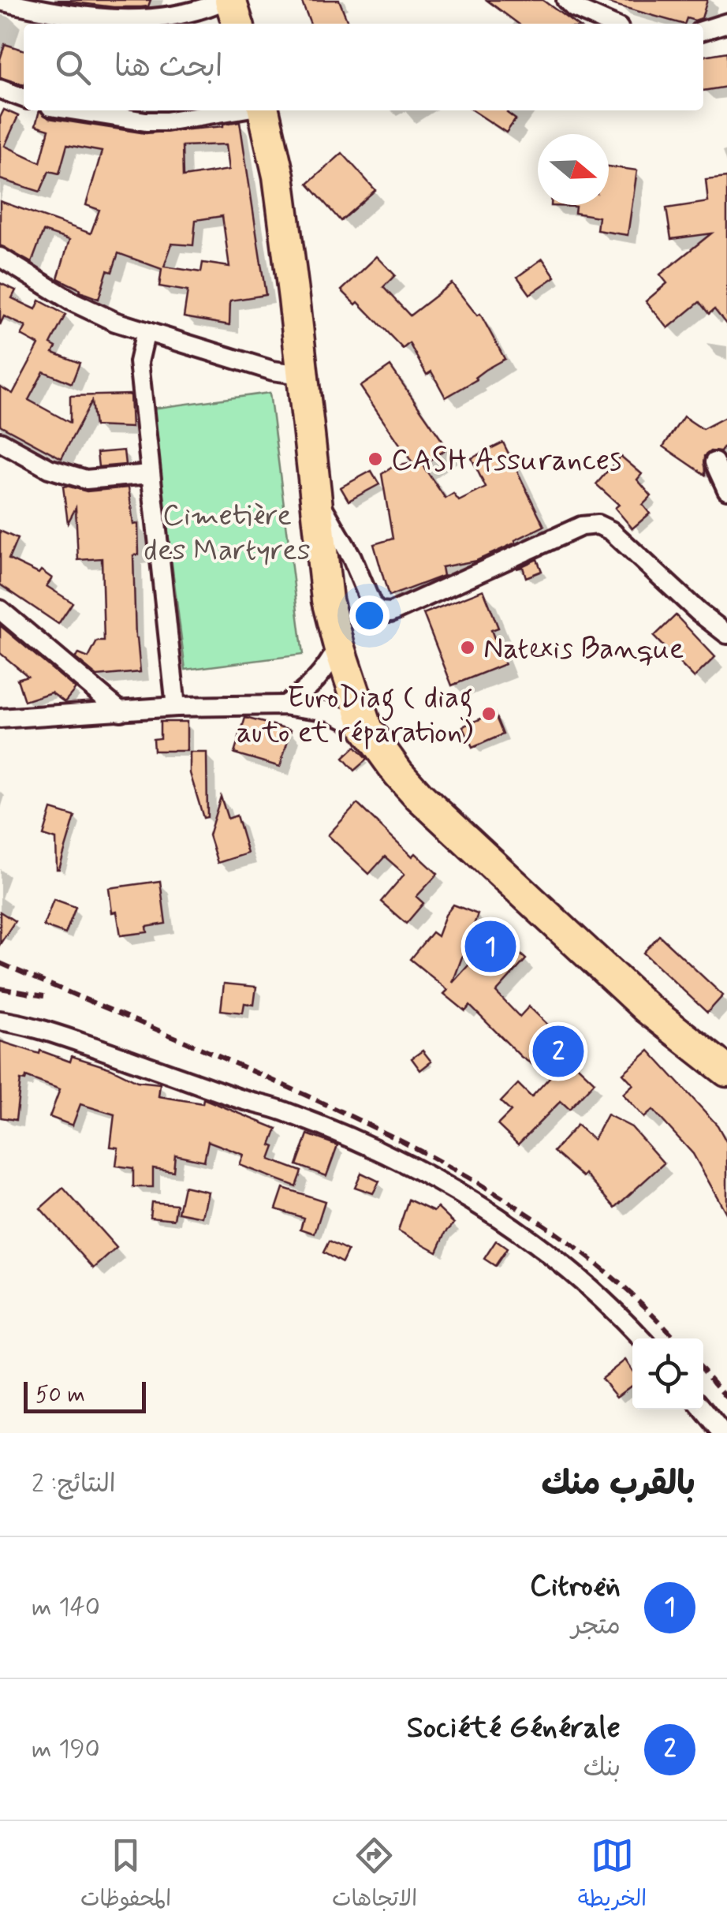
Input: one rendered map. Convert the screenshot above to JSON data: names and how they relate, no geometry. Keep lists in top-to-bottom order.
{
  "parks": ["Cimetière des Martyres"],
  "places": ["CASH Assurances", "Natexis Banque", "EuroDiag ( diag auto et réparation)"],
  "scale_bar": "50 m",
  "north": "right",
  "page": {
    "search": "ابحث هنا",
    "pins": ["1", "2"],
    "scale": "50 m",
    "heading": ["بالقرب منك", "النتائج: 2"],
    "list": [
      {
        "mark": "1",
        "name": "Citroën",
        "note": "متجر",
        "value": "140 m"
      },
      {
        "mark": "2",
        "name": "Société Générale",
        "note": "بنك",
        "value": "190 m"
      }
    ],
    "nav": ["الخريطة", "الاتجاهات", "المحفوظات"]
  }
}
